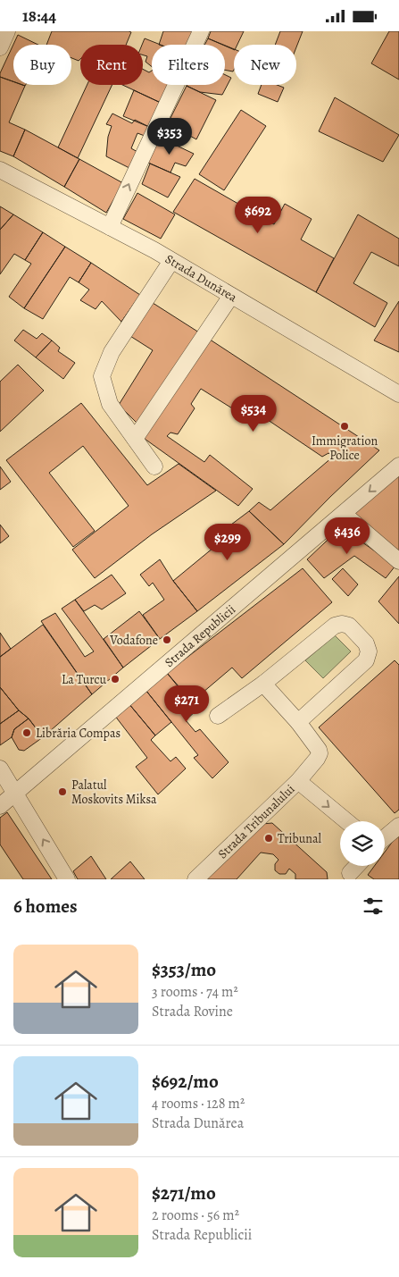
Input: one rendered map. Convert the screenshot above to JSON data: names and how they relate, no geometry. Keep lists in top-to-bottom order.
{
  "streets": {
    "street": ["Strada Dunărea", "Strada Republicii", "Strada Tribunalului"]
  },
  "places": [
    "Immigration Police",
    "Vodafone",
    "La Turcu",
    "Librăria Compas",
    "Palatul Moskovits Miksa",
    "Tribunal"
  ],
  "page": {
    "status": "18:44",
    "chip": [
      "Buy",
      "Rent",
      "Filters",
      "New"
    ],
    "price": [
      "$353",
      "$692",
      "$534",
      "$436",
      "$299",
      "$271"
    ],
    "heading": "6 homes",
    "list": [
      {
        "name": "$353/mo",
        "note": "3 rooms · 74 m² · Strada Rovine"
      },
      {
        "name": "$692/mo",
        "note": "4 rooms · 128 m² · Strada Dunărea"
      },
      {
        "name": "$271/mo",
        "note": "2 rooms · 56 m² · Strada Republicii"
      }
    ]
  }
}
